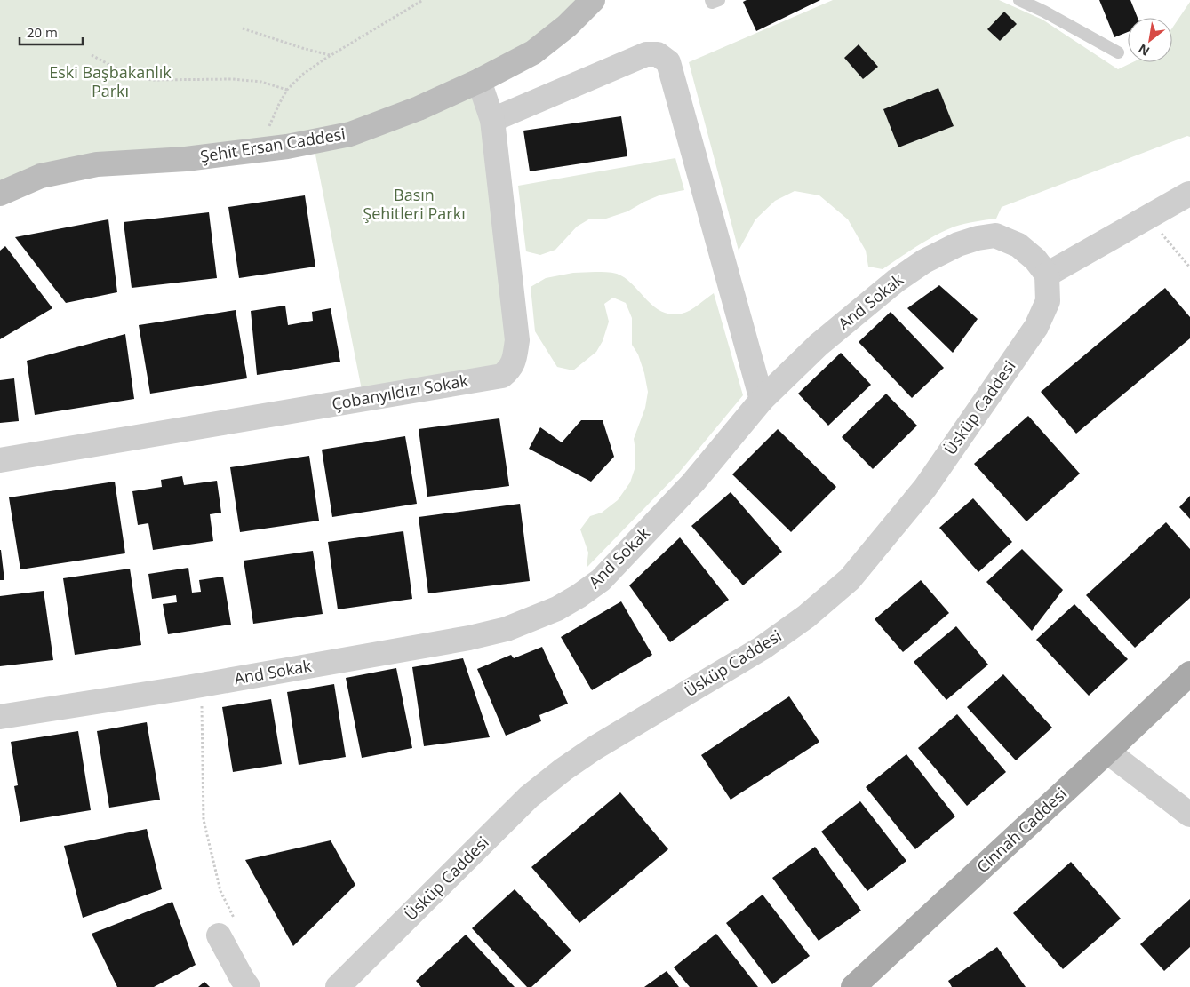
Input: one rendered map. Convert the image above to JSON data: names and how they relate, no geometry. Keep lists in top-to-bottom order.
{
  "streets": {
    "main road": ["Şehit Ersan Caddesi", "Cinnah Caddesi"],
    "street": ["And Sokak", "Çobanyıldızı Sokak", "Üsküp Caddesi"]
  },
  "crossings": [
    ["Şehit Ersan Caddesi", "Çobanyıldızı Sokak"],
    ["And Sokak", "Üsküp Caddesi"]
  ],
  "parks": ["Eski Başbakanlık Parkı", "Basın Şehitleri Parkı"],
  "scale_bar": "20 m",
  "north": "bottom left"
}
